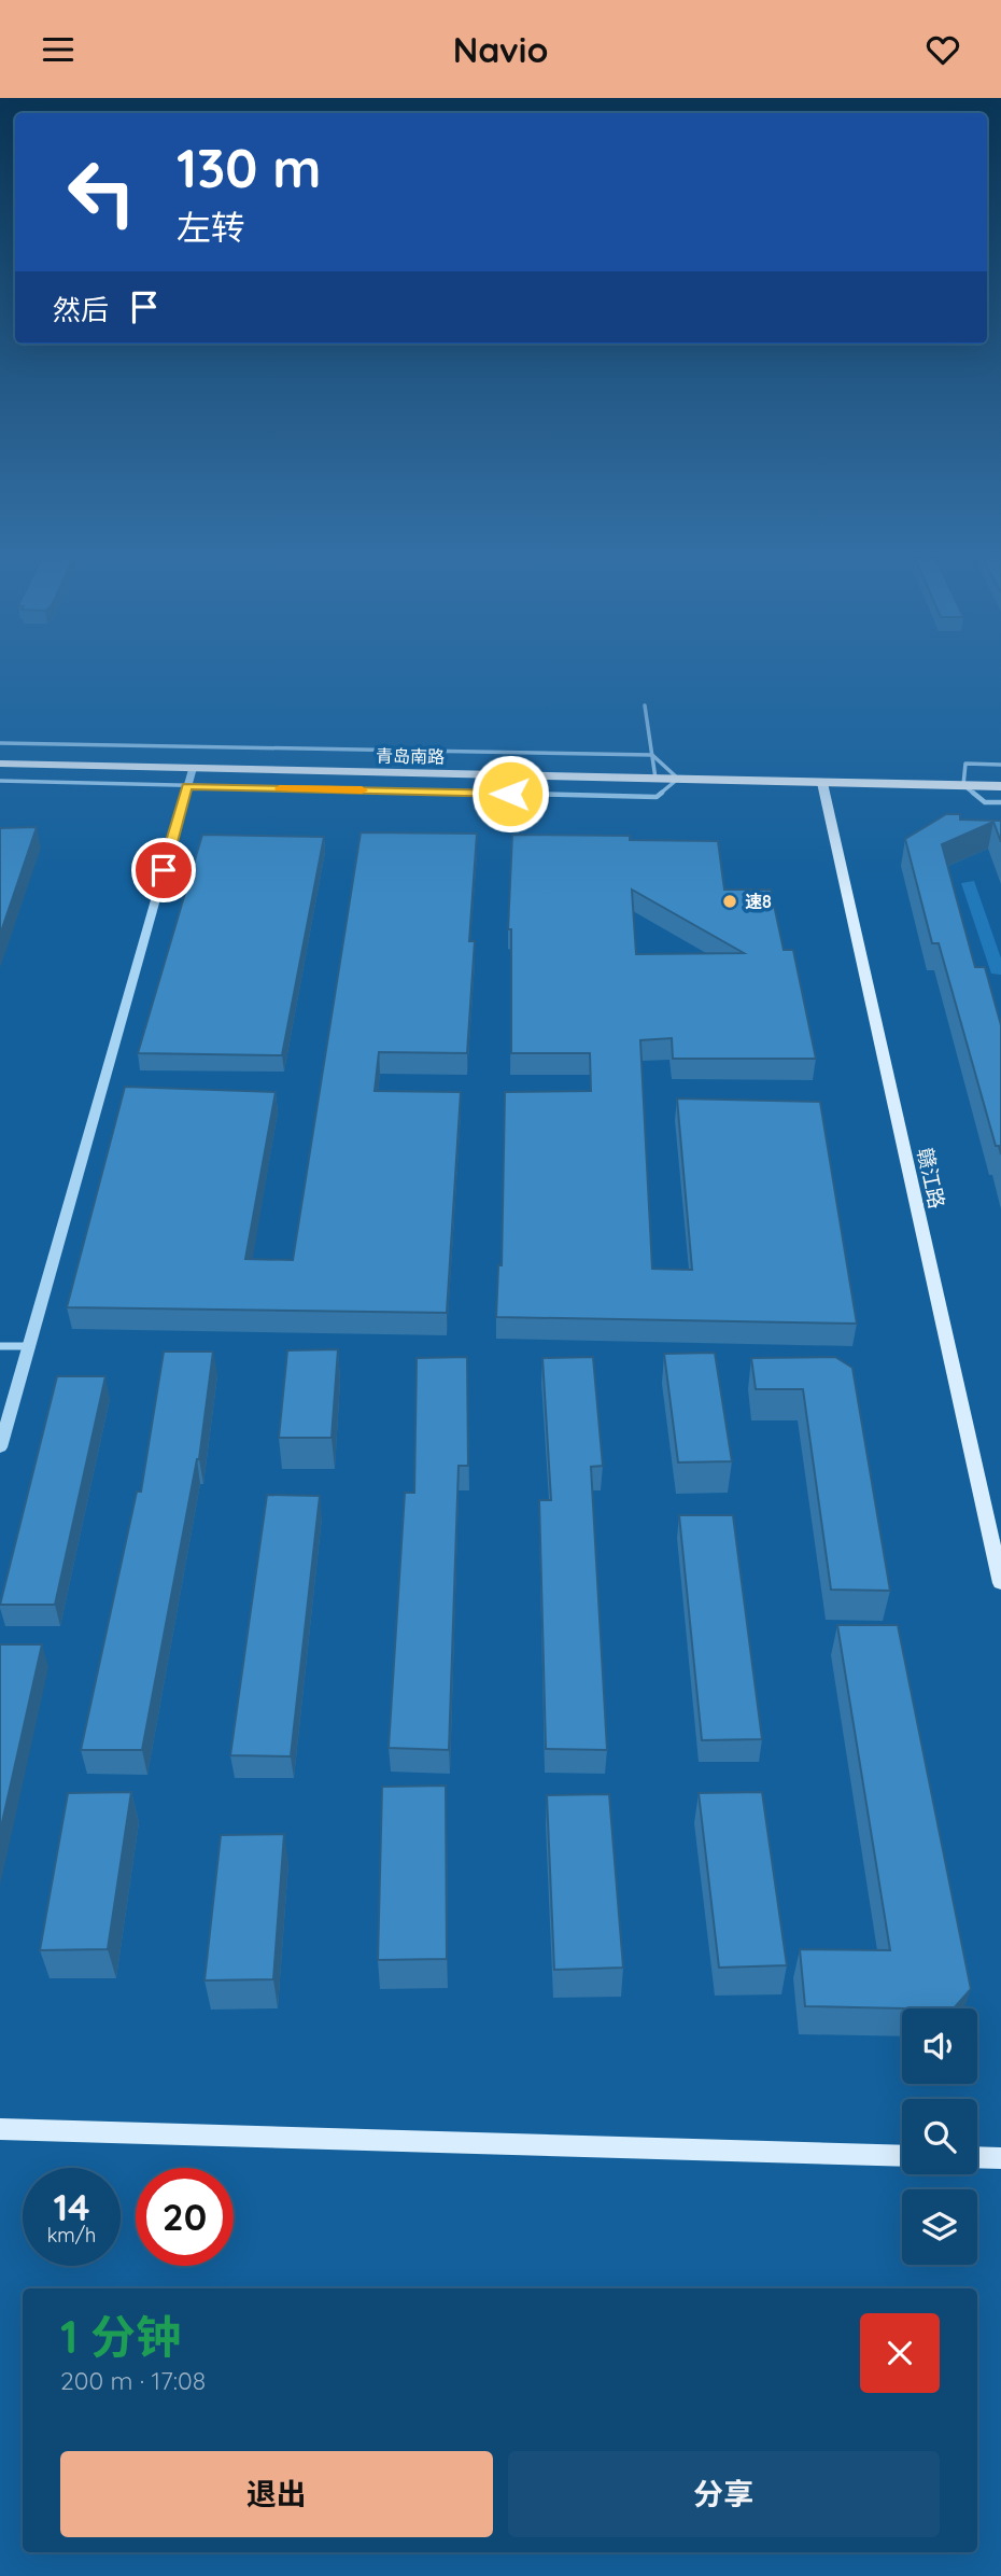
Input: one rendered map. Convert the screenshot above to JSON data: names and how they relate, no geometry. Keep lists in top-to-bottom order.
{
  "streets": {
    "main road": ["青岛南路", "赣江路"]
  },
  "crossings": [
    ["青岛南路", "赣江路"]
  ],
  "places": ["速8"],
  "page": {
    "header": "Navio",
    "turn": ["130 m", "左转"],
    "then": "然后",
    "speed": "14 km/h",
    "limit": "20",
    "heading": ["1 分钟", "200 m · 17:08"],
    "buttons": ["退出", "分享"]
  }
}
